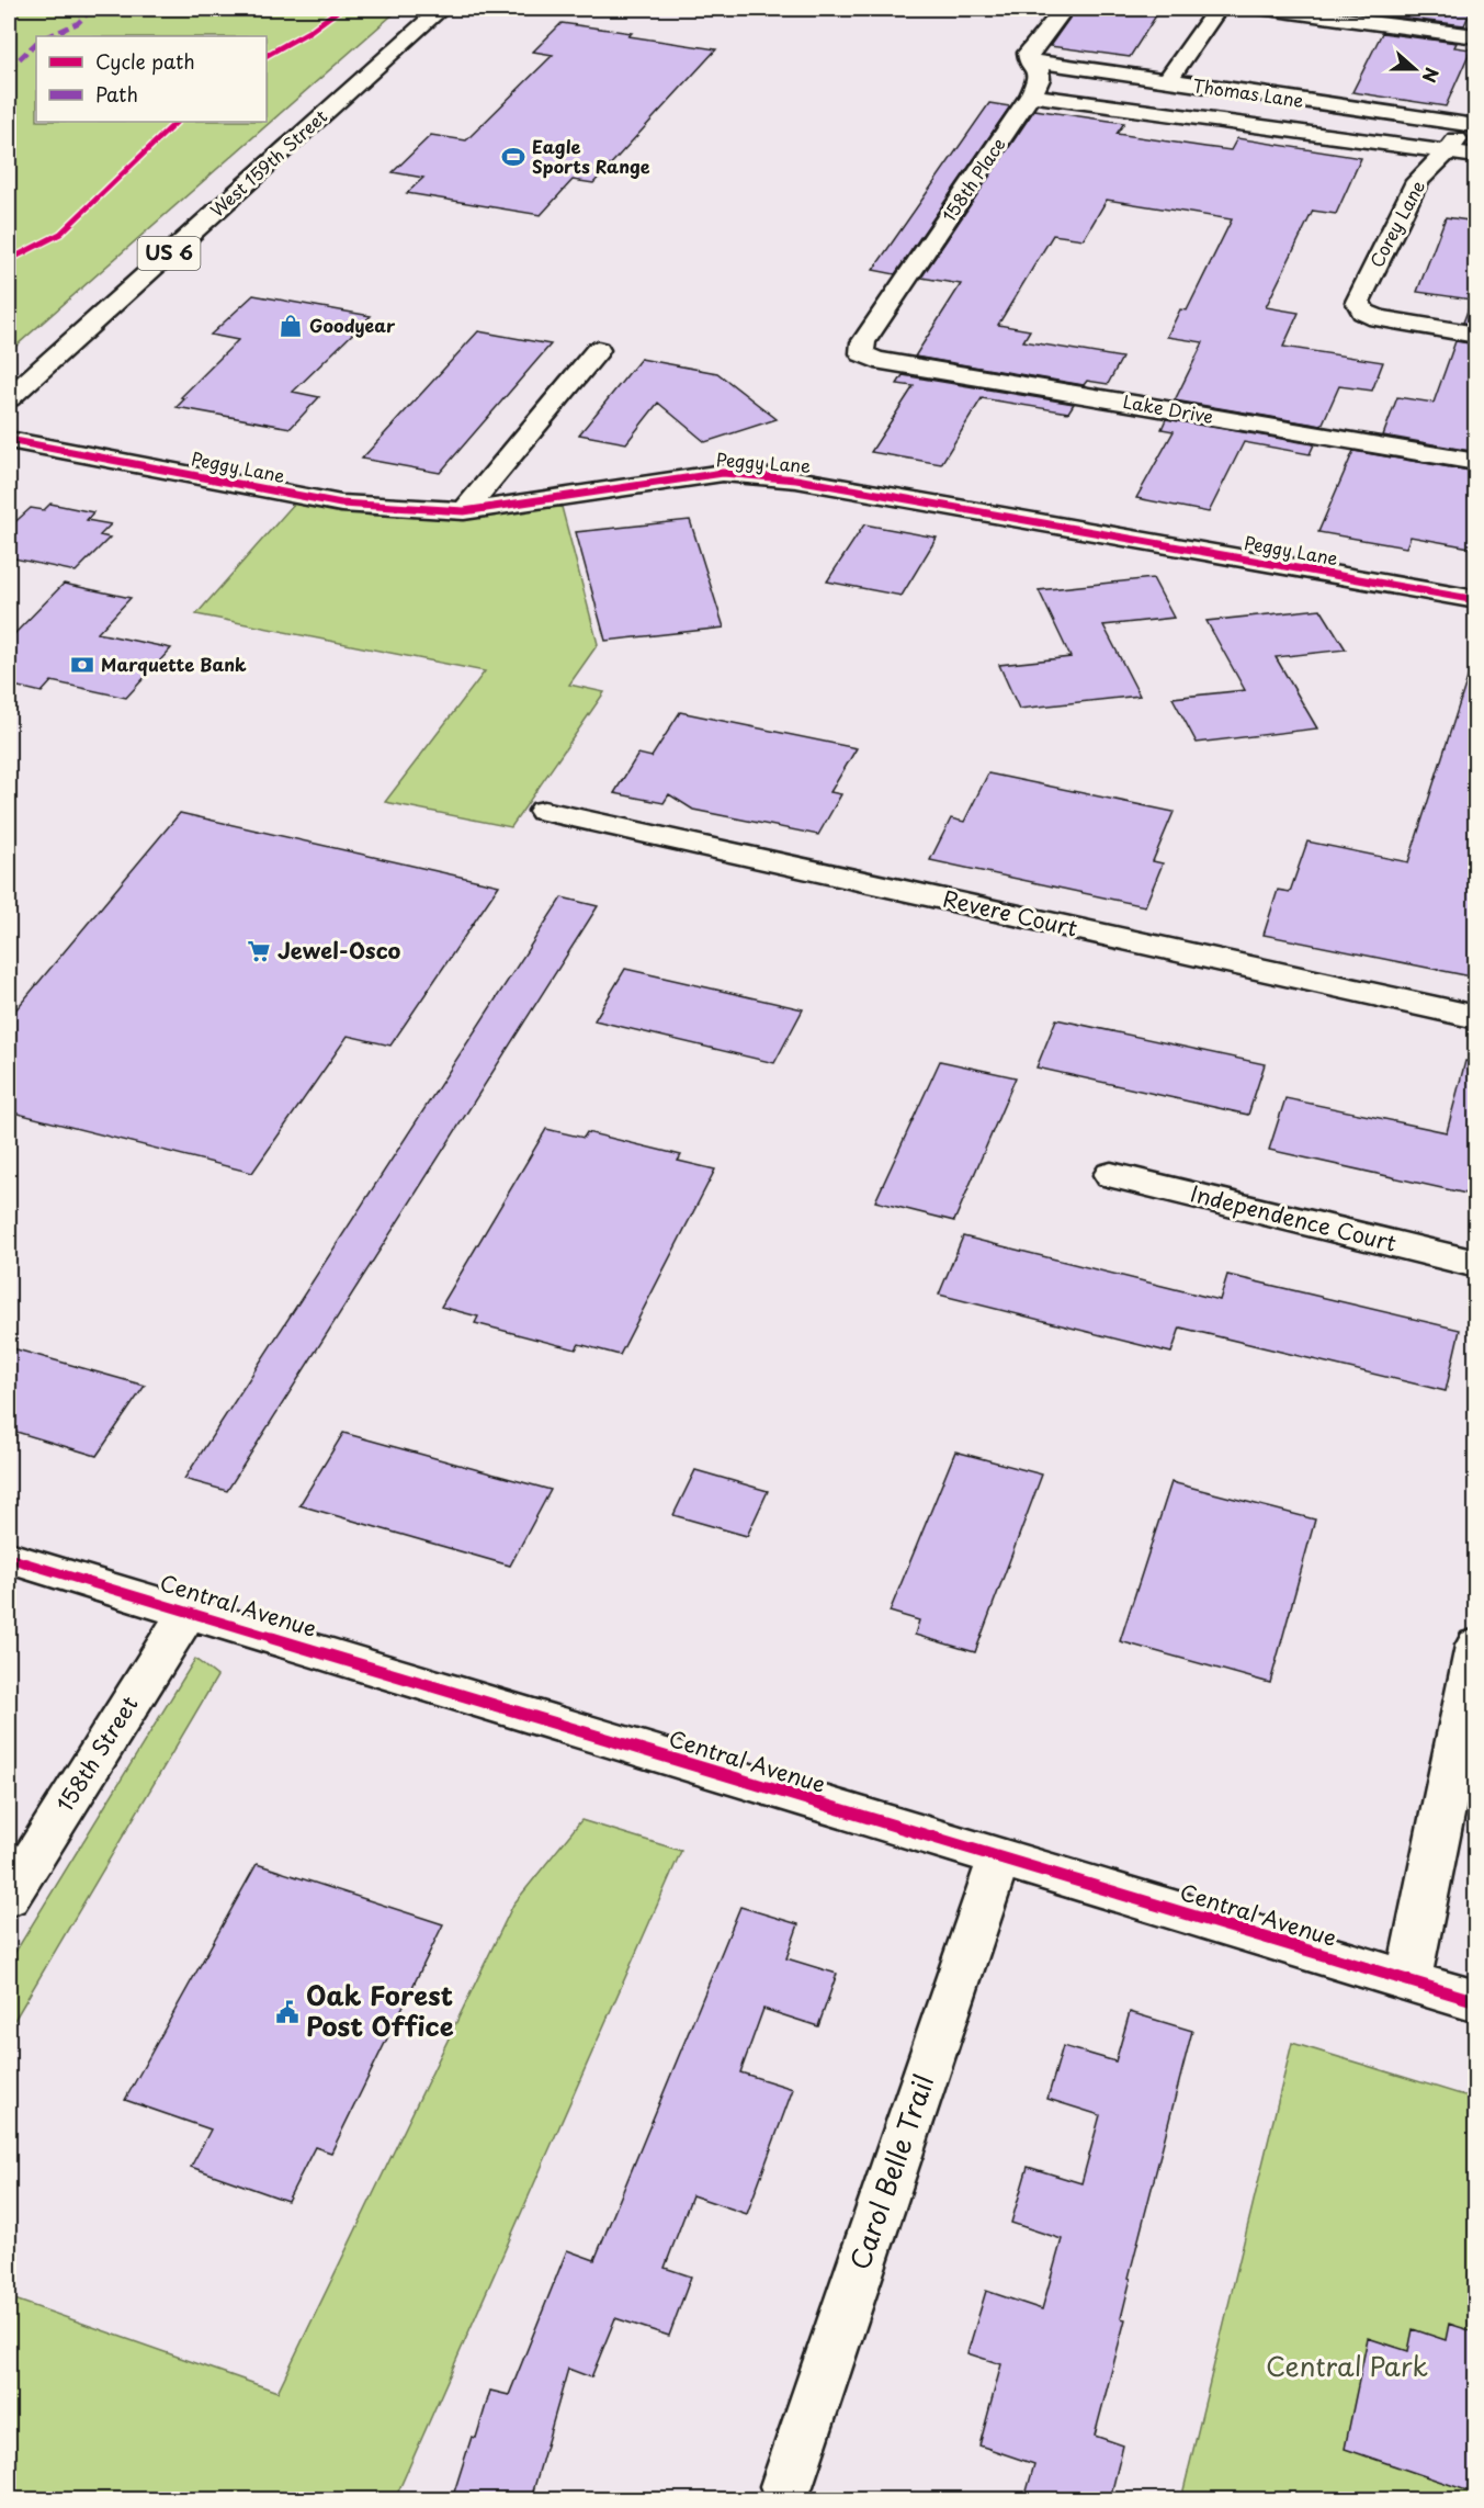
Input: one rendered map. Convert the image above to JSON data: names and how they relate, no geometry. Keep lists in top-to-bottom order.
{
  "streets": {
    "street": [
      "Thomas Lane",
      "West 159th Street",
      "158th Place",
      "Corey Lane",
      "US 6",
      "Lake Drive",
      "Peggy Lane",
      "Revere Court",
      "Independence Court",
      "Central Avenue",
      "158th Street",
      "Carol Belle Trail"
    ]
  },
  "crossings": [
    ["Thomas Lane", "158th Place"],
    ["Thomas Lane", "Corey Lane"],
    ["158th Place", "Lake Drive"],
    ["Central Avenue", "158th Street"],
    ["Central Avenue", "Carol Belle Trail"]
  ],
  "parks": ["Central Park"],
  "places": {
    "sports": ["Eagle Sports Range"],
    "shop": ["Goodyear"],
    "bank": ["Marquette Bank"],
    "supermarket": ["Jewel-Osco"],
    "public building": ["Oak Forest Post Office"]
  },
  "legend": ["Cycle path", "Path"],
  "north": "right"
}
